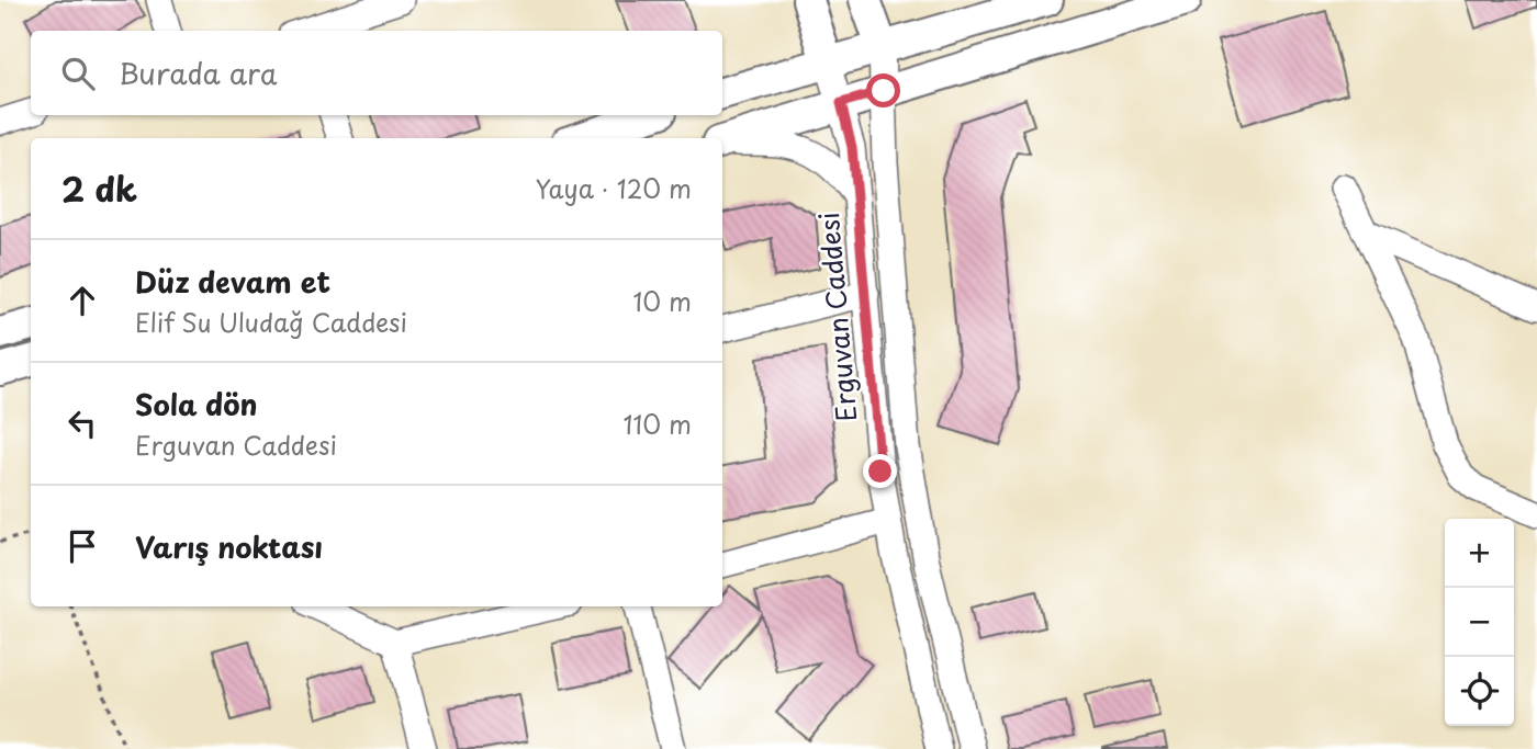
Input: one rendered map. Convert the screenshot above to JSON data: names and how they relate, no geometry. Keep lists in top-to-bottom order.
{
  "streets": {
    "street": ["Erguvan Caddesi"]
  },
  "page": {
    "search": "Burada ara",
    "heading": ["2 dk", "Yaya · 120 m"],
    "list": [
      ["Düz devam et", "Elif Su Uludağ Caddesi", "10 m"],
      ["Sola dön", "Erguvan Caddesi", "110 m"],
      "Varış noktası"
    ],
    "map_buttons": ["+", "−"]
  }
}
